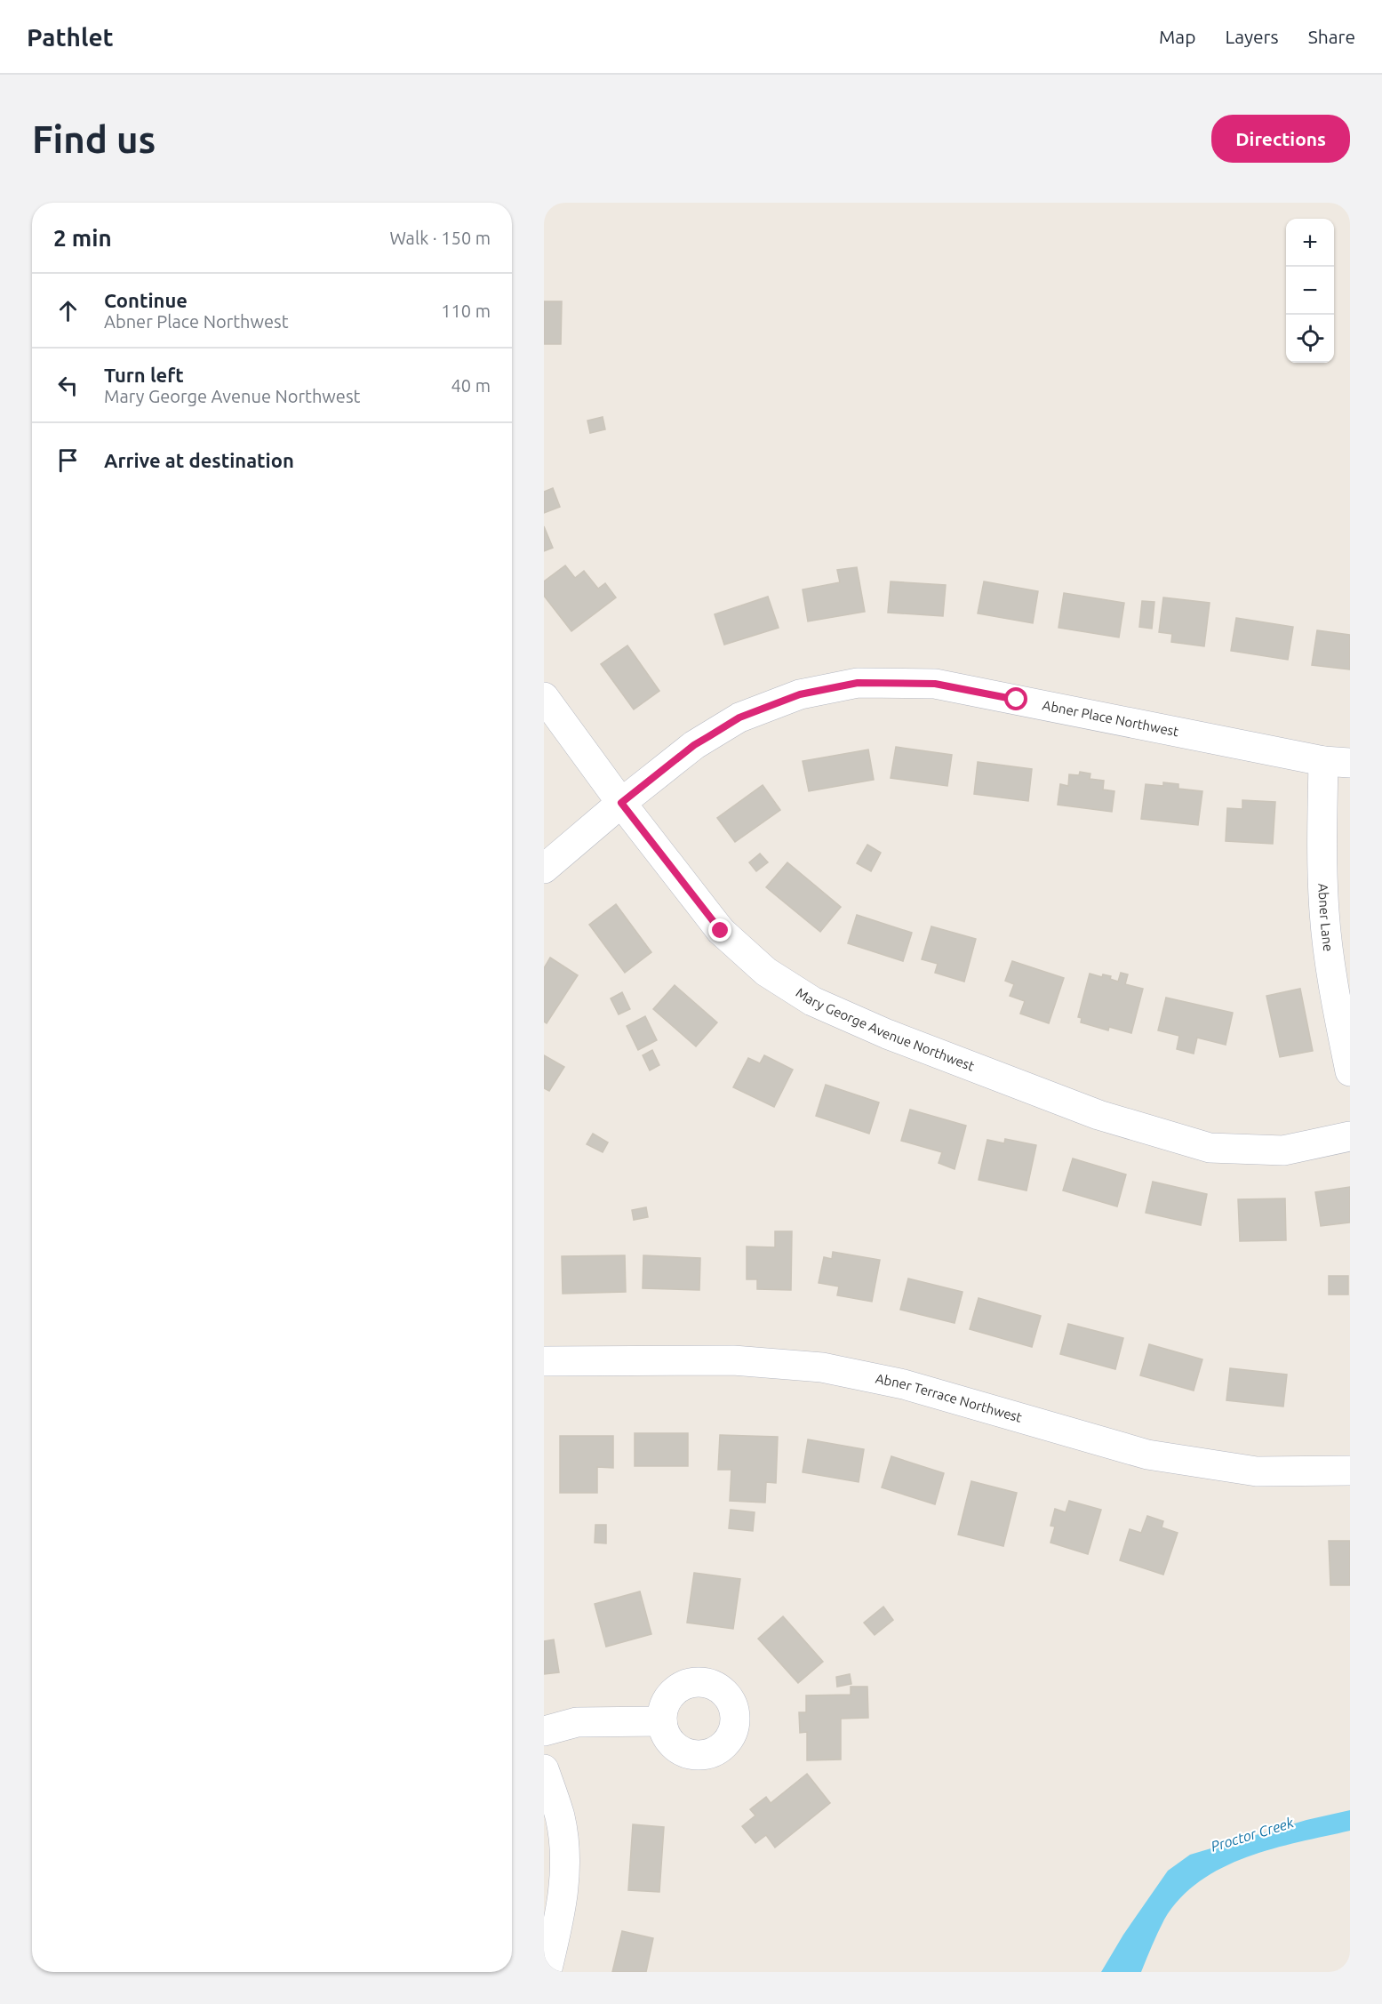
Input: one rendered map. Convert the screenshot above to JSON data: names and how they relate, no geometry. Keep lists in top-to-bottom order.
{
  "streets": {
    "street": [
      "Abner Place Northwest",
      "Abner Lane",
      "Mary George Avenue Northwest",
      "Abner Terrace Northwest"
    ]
  },
  "crossings": [
    ["Abner Place Northwest", "Abner Lane"],
    ["Abner Place Northwest", "Mary George Avenue Northwest"]
  ],
  "water": ["Proctor Creek"],
  "page": {
    "header": "Pathlet",
    "nav": ["Map", "Layers", "Share"],
    "buttons": "Directions",
    "title": "Find us",
    "heading": ["2 min", "Walk · 150 m"],
    "map_buttons": ["+", "−"],
    "list": [
      ["Continue", "Abner Place Northwest", "110 m"],
      ["Turn left", "Mary George Avenue Northwest", "40 m"],
      "Arrive at destination"
    ]
  }
}
